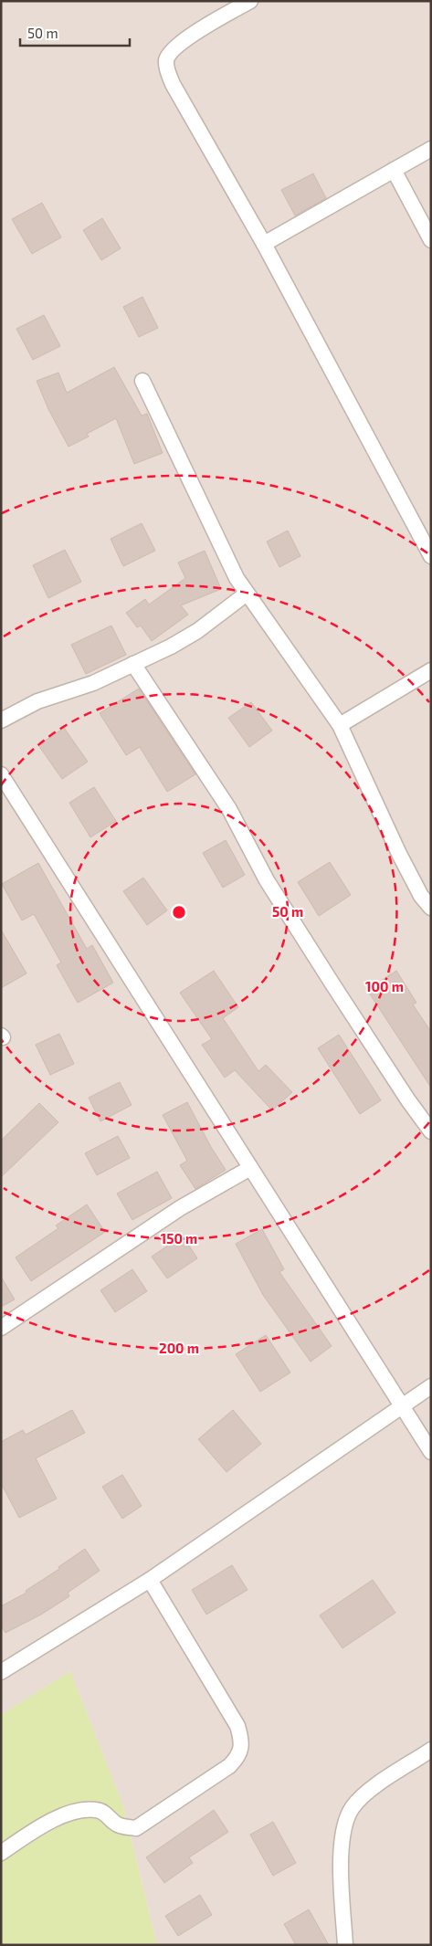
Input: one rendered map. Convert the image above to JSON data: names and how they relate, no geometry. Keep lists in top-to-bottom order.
{
  "scale_bar": "50 m",
  "rings": [
    "50 m",
    "100 m",
    "150 m",
    "200 m"
  ]
}
